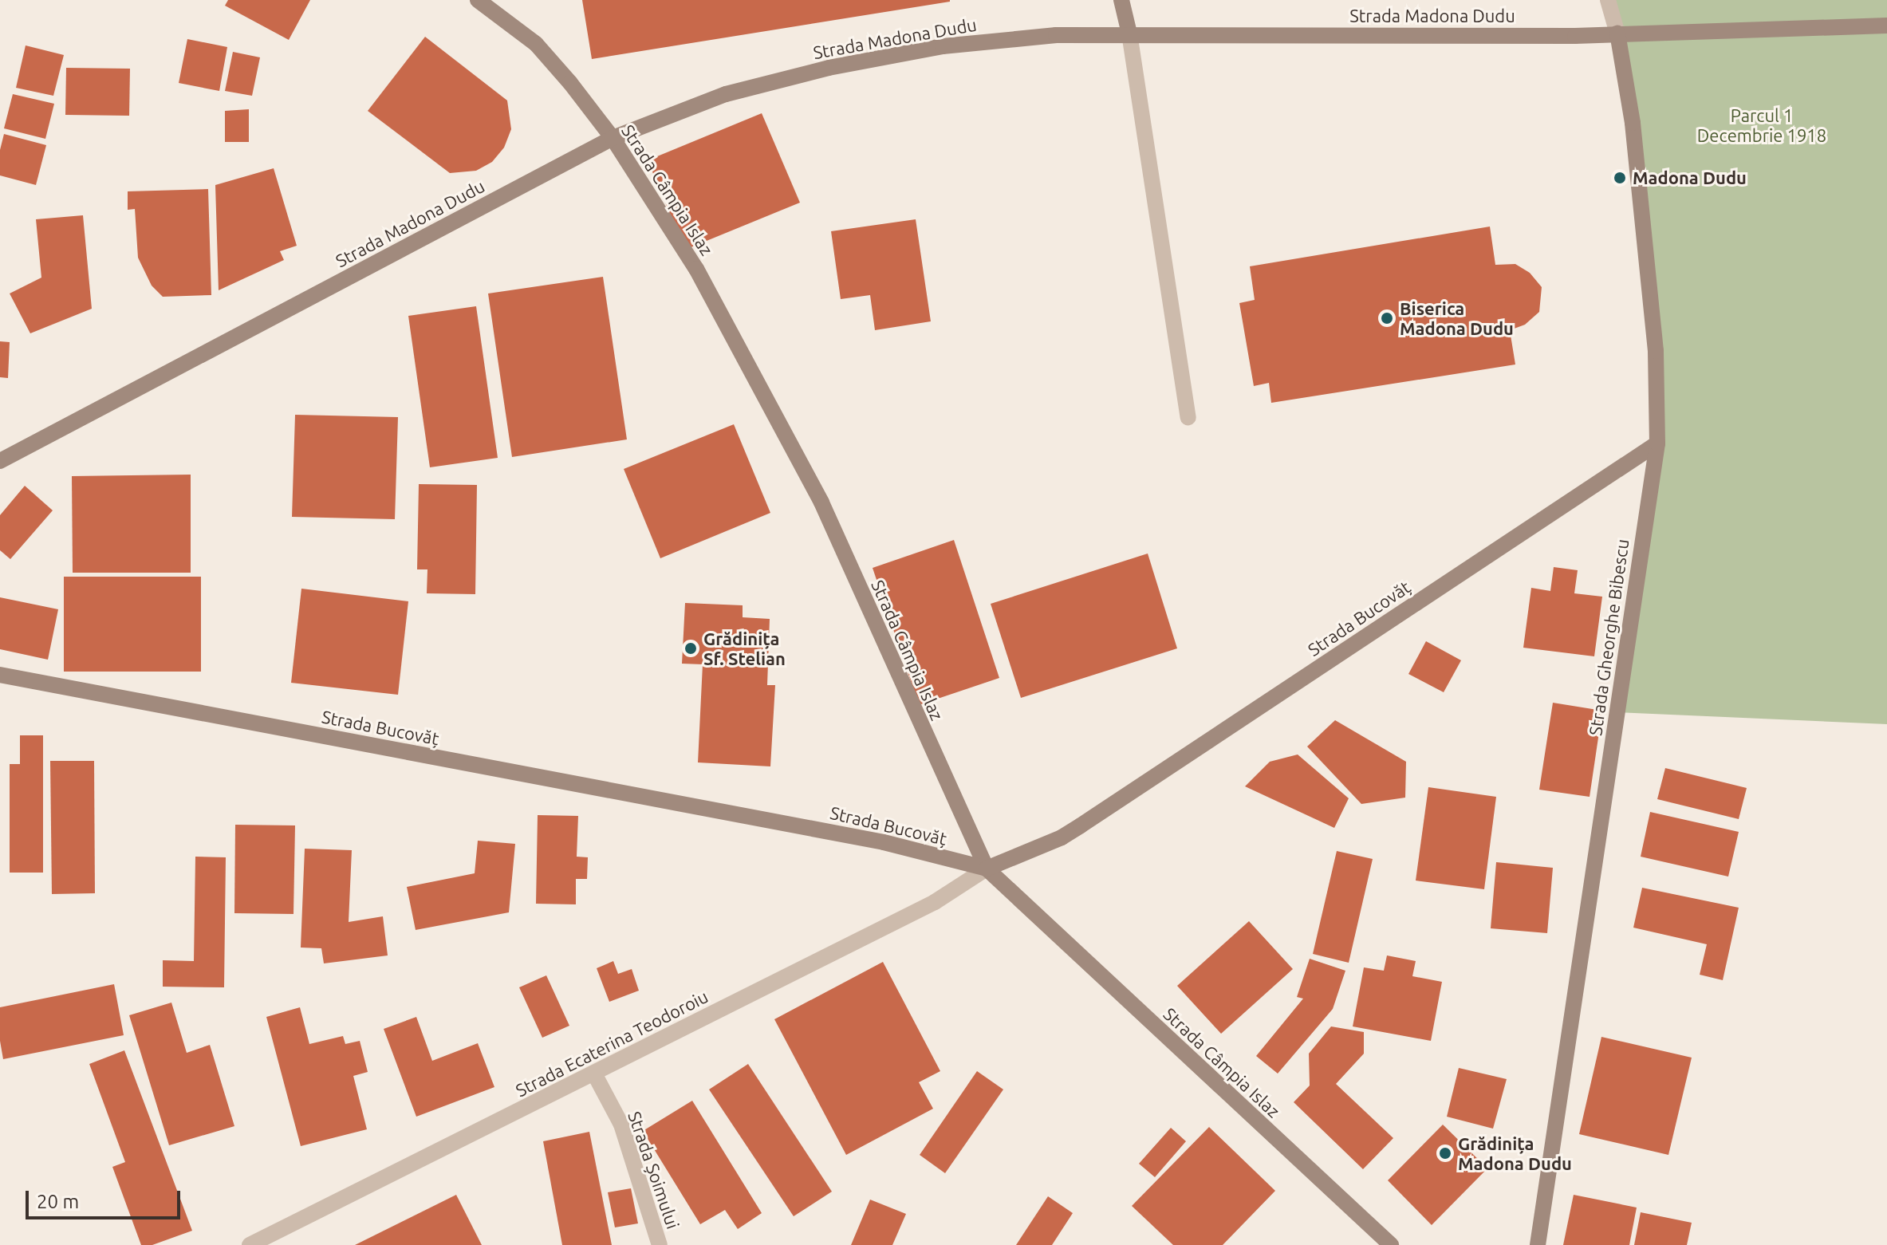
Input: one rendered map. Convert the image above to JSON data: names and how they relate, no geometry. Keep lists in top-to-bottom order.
{
  "streets": {
    "street": [
      "Strada Madona Dudu",
      "Strada Câmpia Islaz",
      "Strada Bucovăț",
      "Strada Gheorghe Bibescu",
      "Strada Ecaterina Teodoroiu",
      "Strada Șoimului"
    ]
  },
  "crossings": [
    ["Strada Madona Dudu", "Strada Câmpia Islaz"],
    ["Strada Madona Dudu", "Strada Gheorghe Bibescu"],
    ["Strada Câmpia Islaz", "Strada Bucovăț"],
    ["Strada Câmpia Islaz", "Strada Ecaterina Teodoroiu"],
    ["Strada Bucovăț", "Strada Gheorghe Bibescu"],
    ["Strada Bucovăț", "Strada Ecaterina Teodoroiu"],
    ["Strada Ecaterina Teodoroiu", "Strada Șoimului"]
  ],
  "parks": ["Parcul 1 Decembrie 1918"],
  "places": [
    "Madona Dudu",
    "Biserica Madona Dudu",
    "Grădinița Sf. Stelian",
    "Grădinița Madona Dudu"
  ],
  "scale_bar": "20 m"
}
